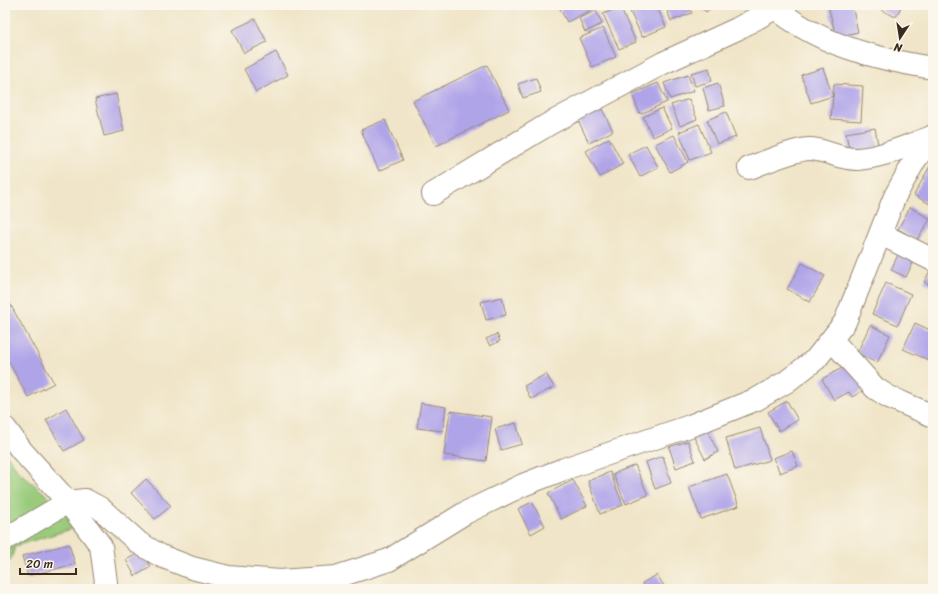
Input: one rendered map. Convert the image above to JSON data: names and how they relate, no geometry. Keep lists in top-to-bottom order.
{
  "scale_bar": "20 m",
  "north": "bottom"
}
